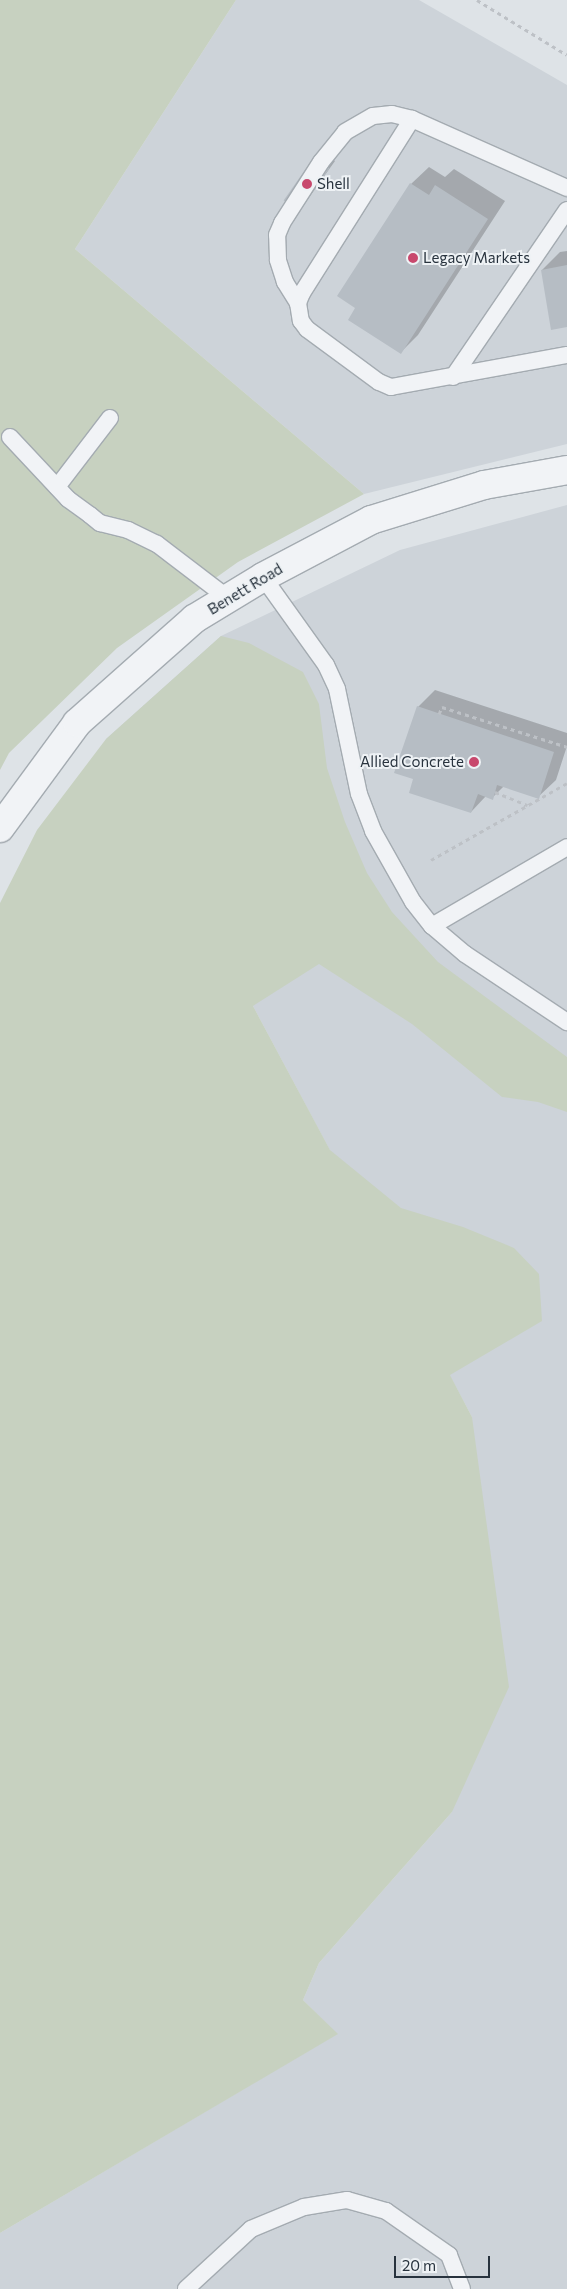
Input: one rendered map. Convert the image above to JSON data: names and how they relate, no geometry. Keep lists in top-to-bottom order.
{
  "streets": {
    "street": ["Benett Road"]
  },
  "places": ["Shell", "Legacy Markets", "Allied Concrete"],
  "scale_bar": "20 m"
}
